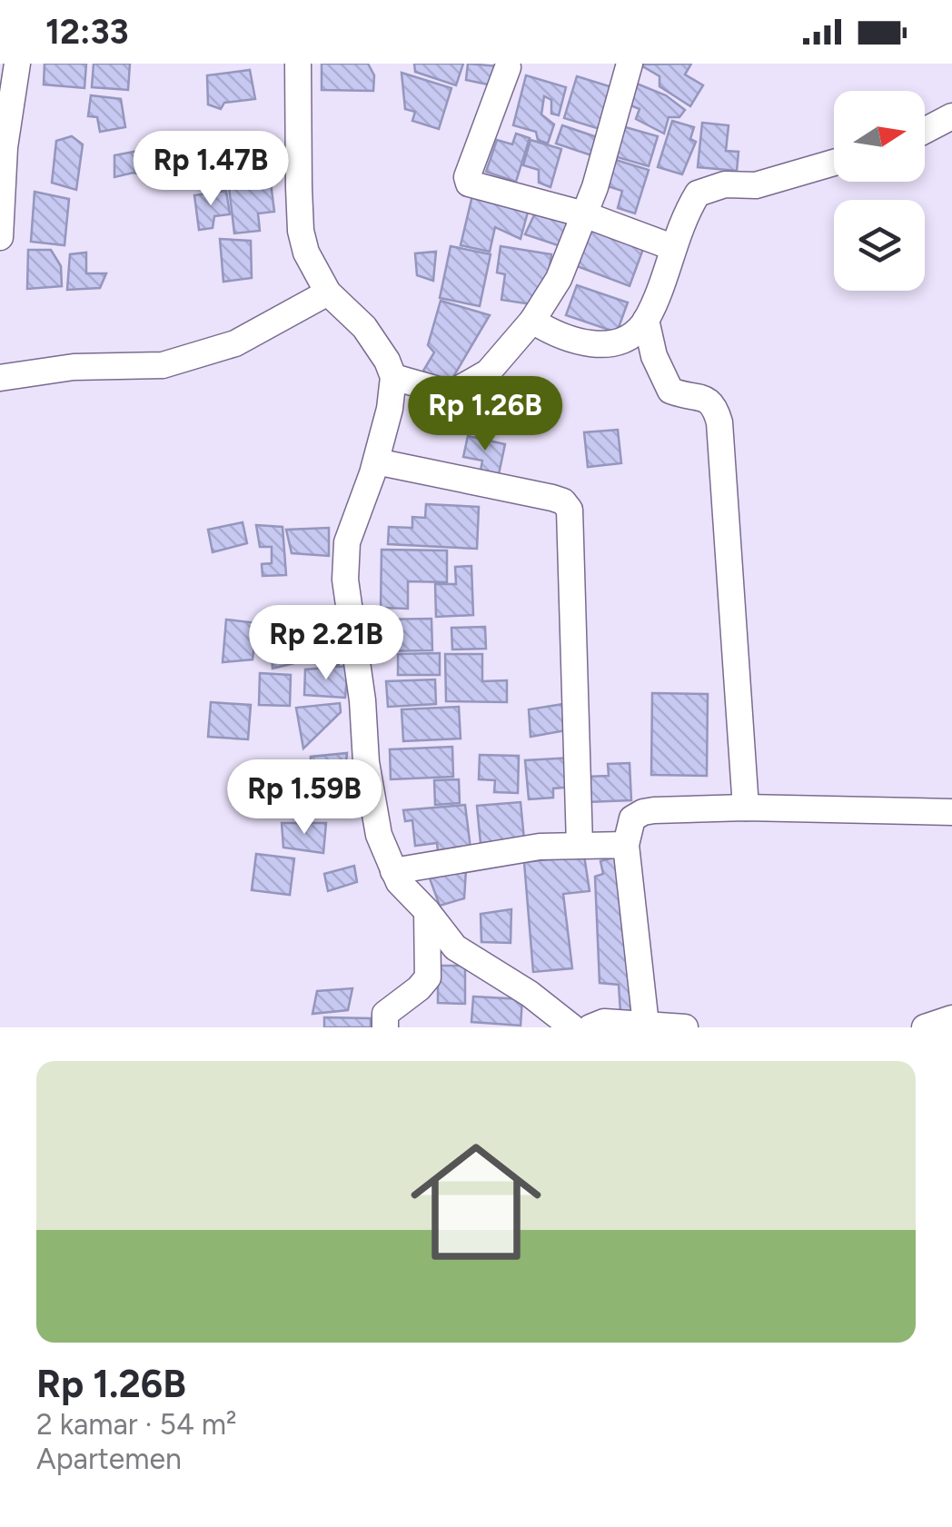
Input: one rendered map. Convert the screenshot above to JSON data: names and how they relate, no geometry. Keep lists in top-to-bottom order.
{
  "north": "right",
  "page": {
    "status": "12:33",
    "price": [
      "Rp 1.47B",
      "Rp 1.26B",
      "Rp 2.21B",
      "Rp 1.59B"
    ],
    "list": [
      {
        "name": "Rp 1.26B",
        "note": "2 kamar · 54 m² · Apartemen"
      }
    ]
  }
}
